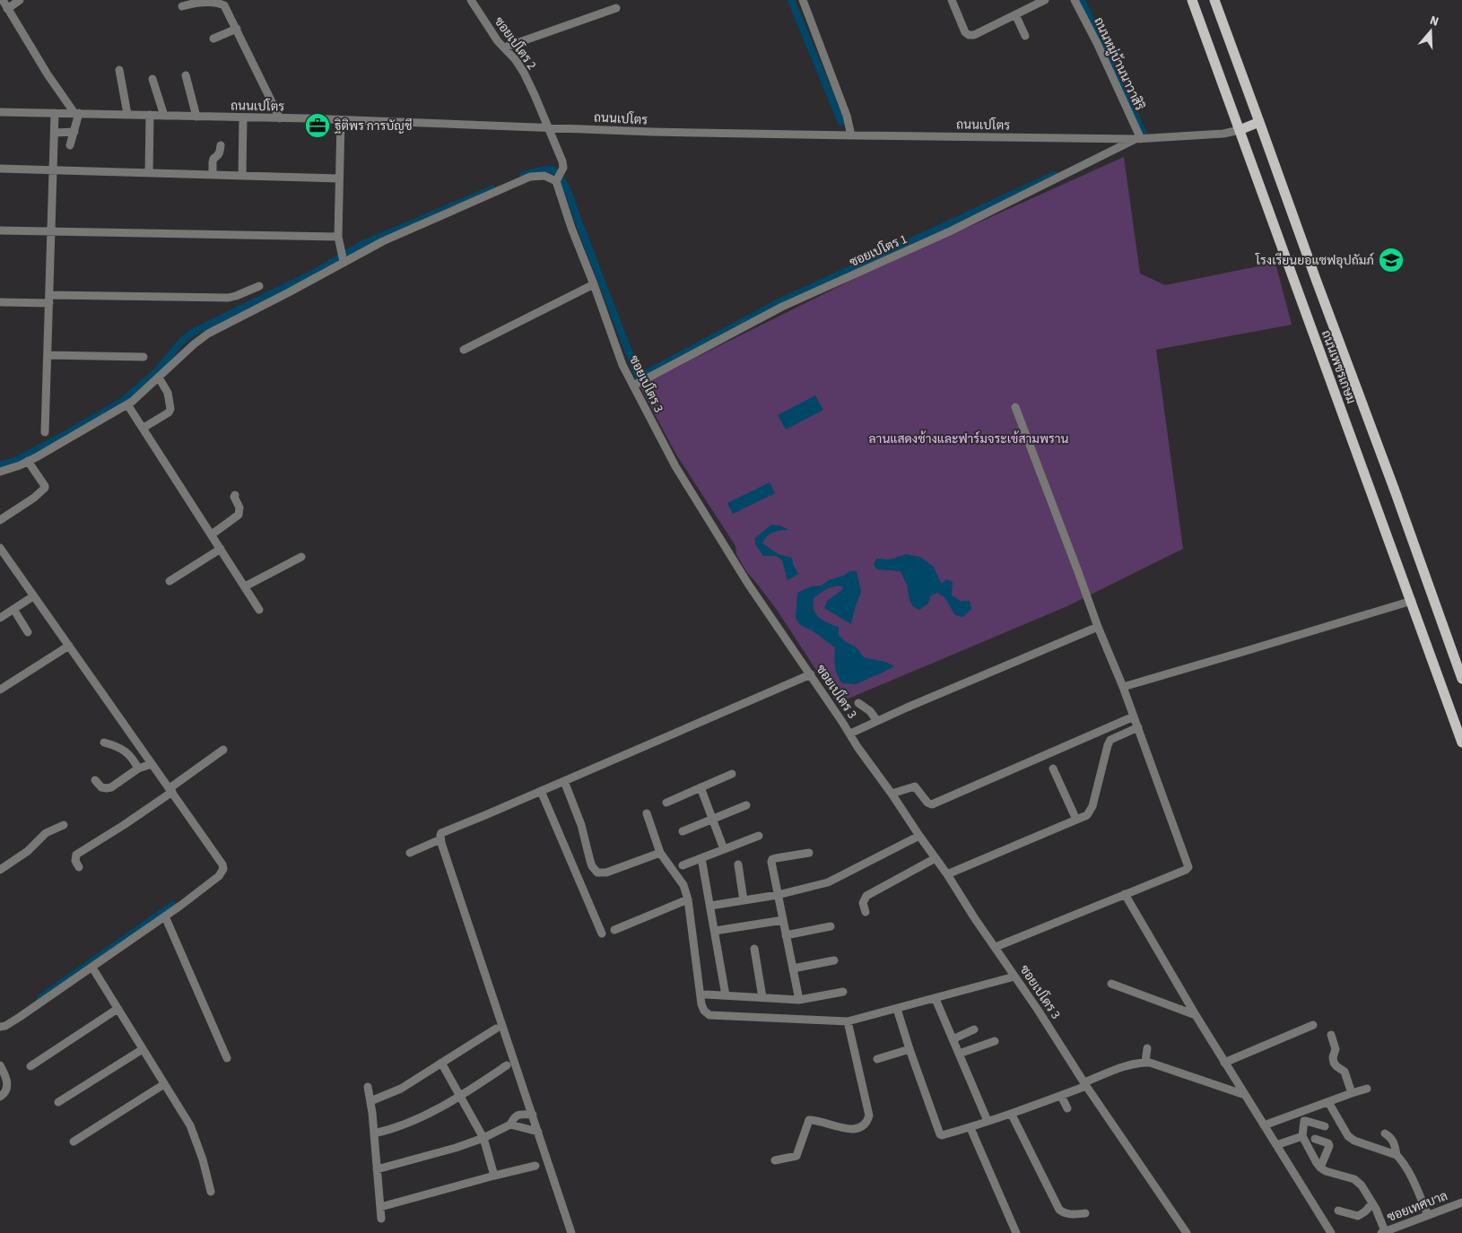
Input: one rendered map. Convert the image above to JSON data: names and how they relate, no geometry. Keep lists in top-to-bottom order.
{
  "streets": {
    "main road": ["ถนนเพชรเกษม"],
    "street": [
      "ซอยเปโตร 2",
      "ถนนหมู่บ้านนาวาสิริ",
      "ถนนเปโตร",
      "ซอยเปโตร 1",
      "ซอยเปโตร 3",
      "ซอยเทศบาล"
    ]
  },
  "crossings": [
    ["ซอยเปโตร 2", "ถนนเปโตร"],
    ["ถนนหมู่บ้านนาวาสิริ", "ถนนเปโตร"],
    ["ถนนหมู่บ้านนาวาสิริ", "ซอยเปโตร 1"],
    ["ถนนเปโตร", "ซอยเปโตร 1"],
    ["ถนนเปโตร", "ถนนเพชรเกษม"],
    ["ซอยเปโตร 1", "ซอยเปโตร 3"]
  ],
  "parks": ["ลานแสดงช้างและฟาร์มจระเข้สามพราน"],
  "places": {
    "office": ["ฐิติพร การบัญชี"],
    "school or university": ["โรงเรียนยอแซฟอุปถัมภ์"]
  },
  "north": "top"
}
